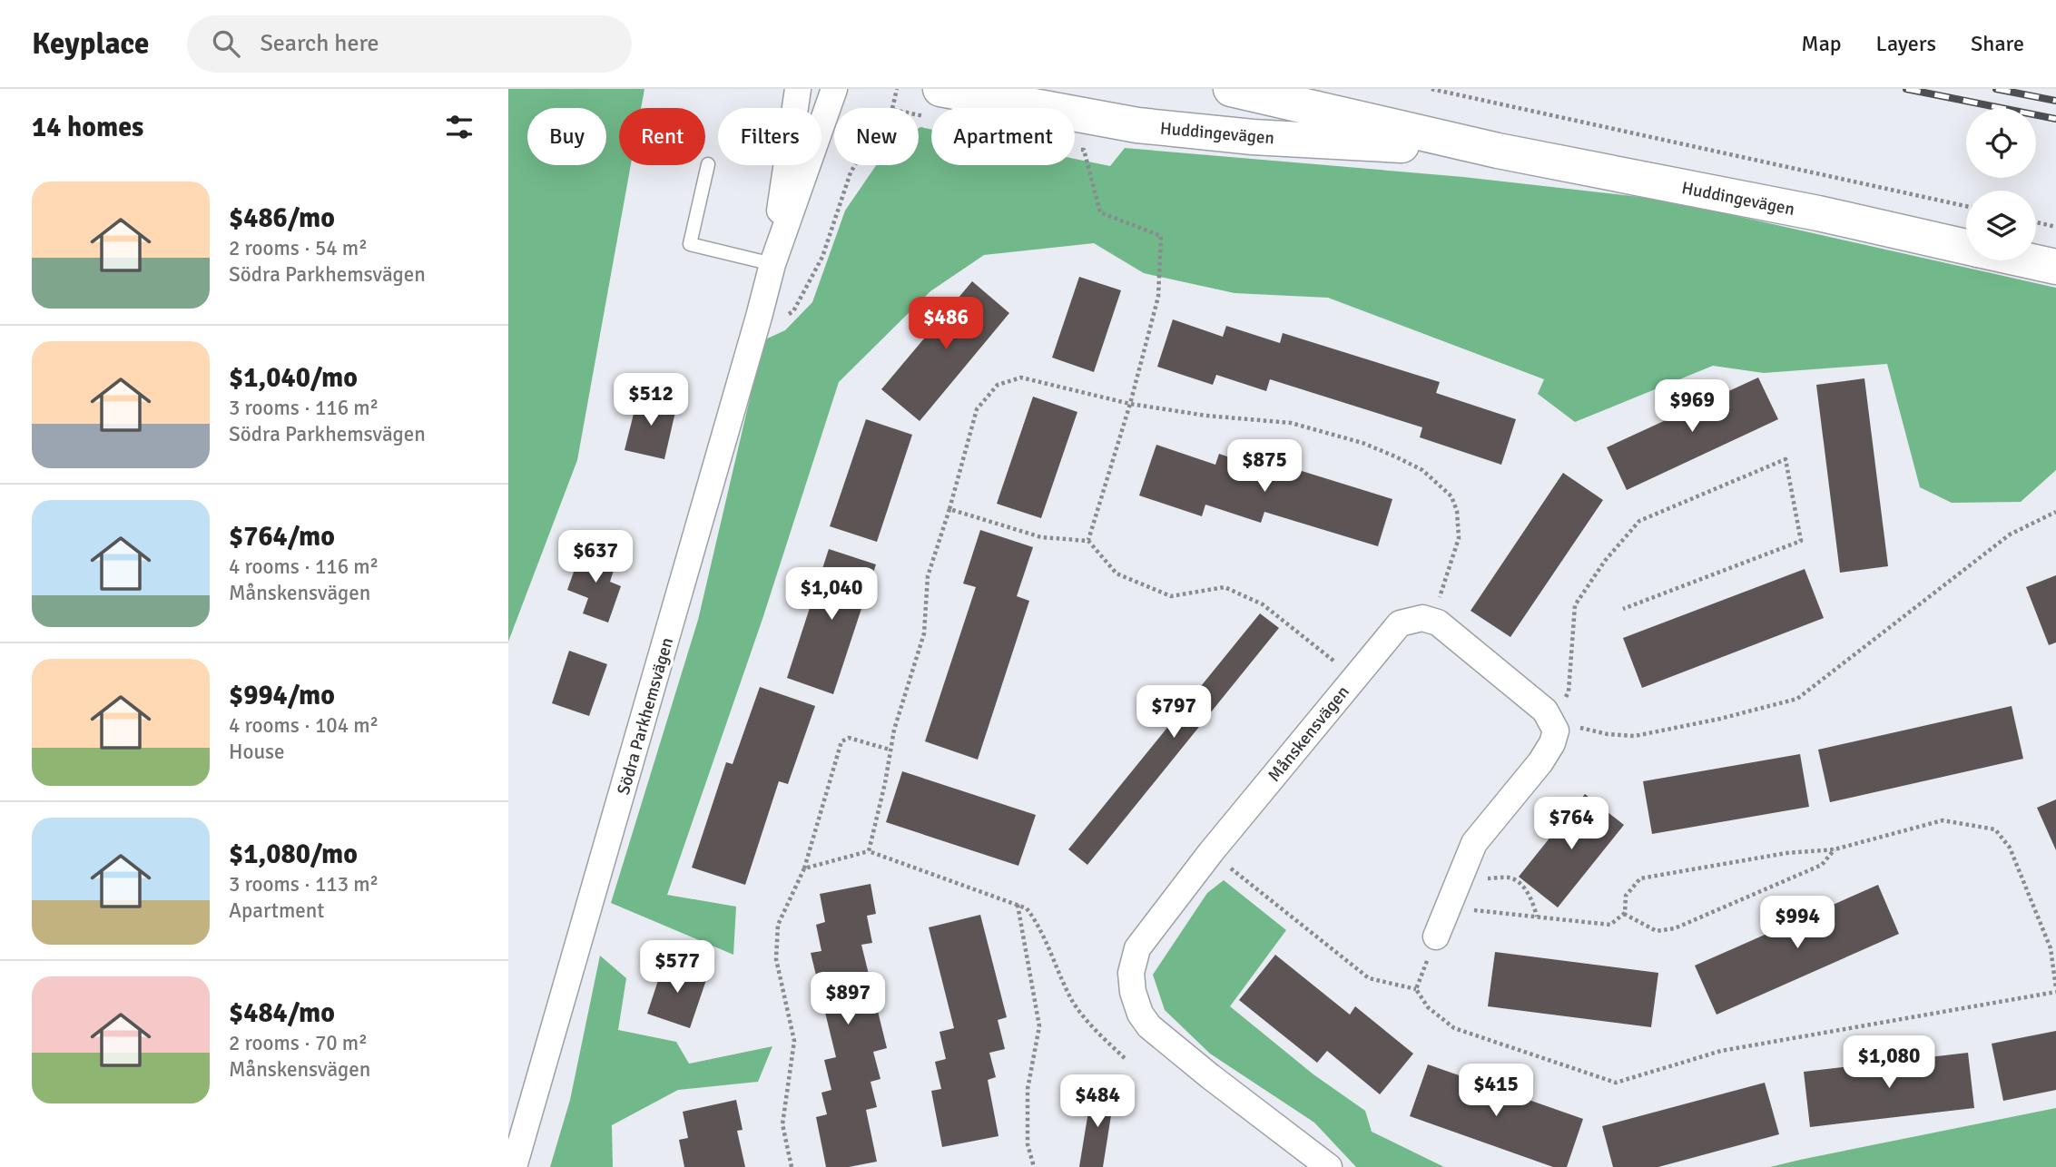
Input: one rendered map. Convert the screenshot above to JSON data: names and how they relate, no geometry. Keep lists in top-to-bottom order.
{
  "streets": {
    "main road": ["Huddingevägen"],
    "street": ["Södra Parkhemsvägen", "Månskensvägen"]
  },
  "page": {
    "header": "Keyplace",
    "search": "Search here",
    "nav": ["Map", "Layers", "Share"],
    "heading": "14 homes",
    "chip": [
      "Buy",
      "Rent",
      "Filters",
      "New",
      "Apartment"
    ],
    "list": [
      {
        "name": "$486/mo",
        "note": "2 rooms · 54 m² · Södra Parkhemsvägen"
      },
      {
        "name": "$1,040/mo",
        "note": "3 rooms · 116 m² · Södra Parkhemsvägen"
      },
      {
        "name": "$764/mo",
        "note": "4 rooms · 116 m² · Månskensvägen"
      },
      {
        "name": "$994/mo",
        "note": "4 rooms · 104 m² · House"
      },
      {
        "name": "$1,080/mo",
        "note": "3 rooms · 113 m² · Apartment"
      },
      {
        "name": "$484/mo",
        "note": "2 rooms · 70 m² · Månskensvägen"
      }
    ],
    "price": [
      "$486",
      "$512",
      "$969",
      "$875",
      "$637",
      "$1,040",
      "$797",
      "$764",
      "$994",
      "$577",
      "$897",
      "$1,080",
      "$415",
      "$484"
    ]
  }
}
